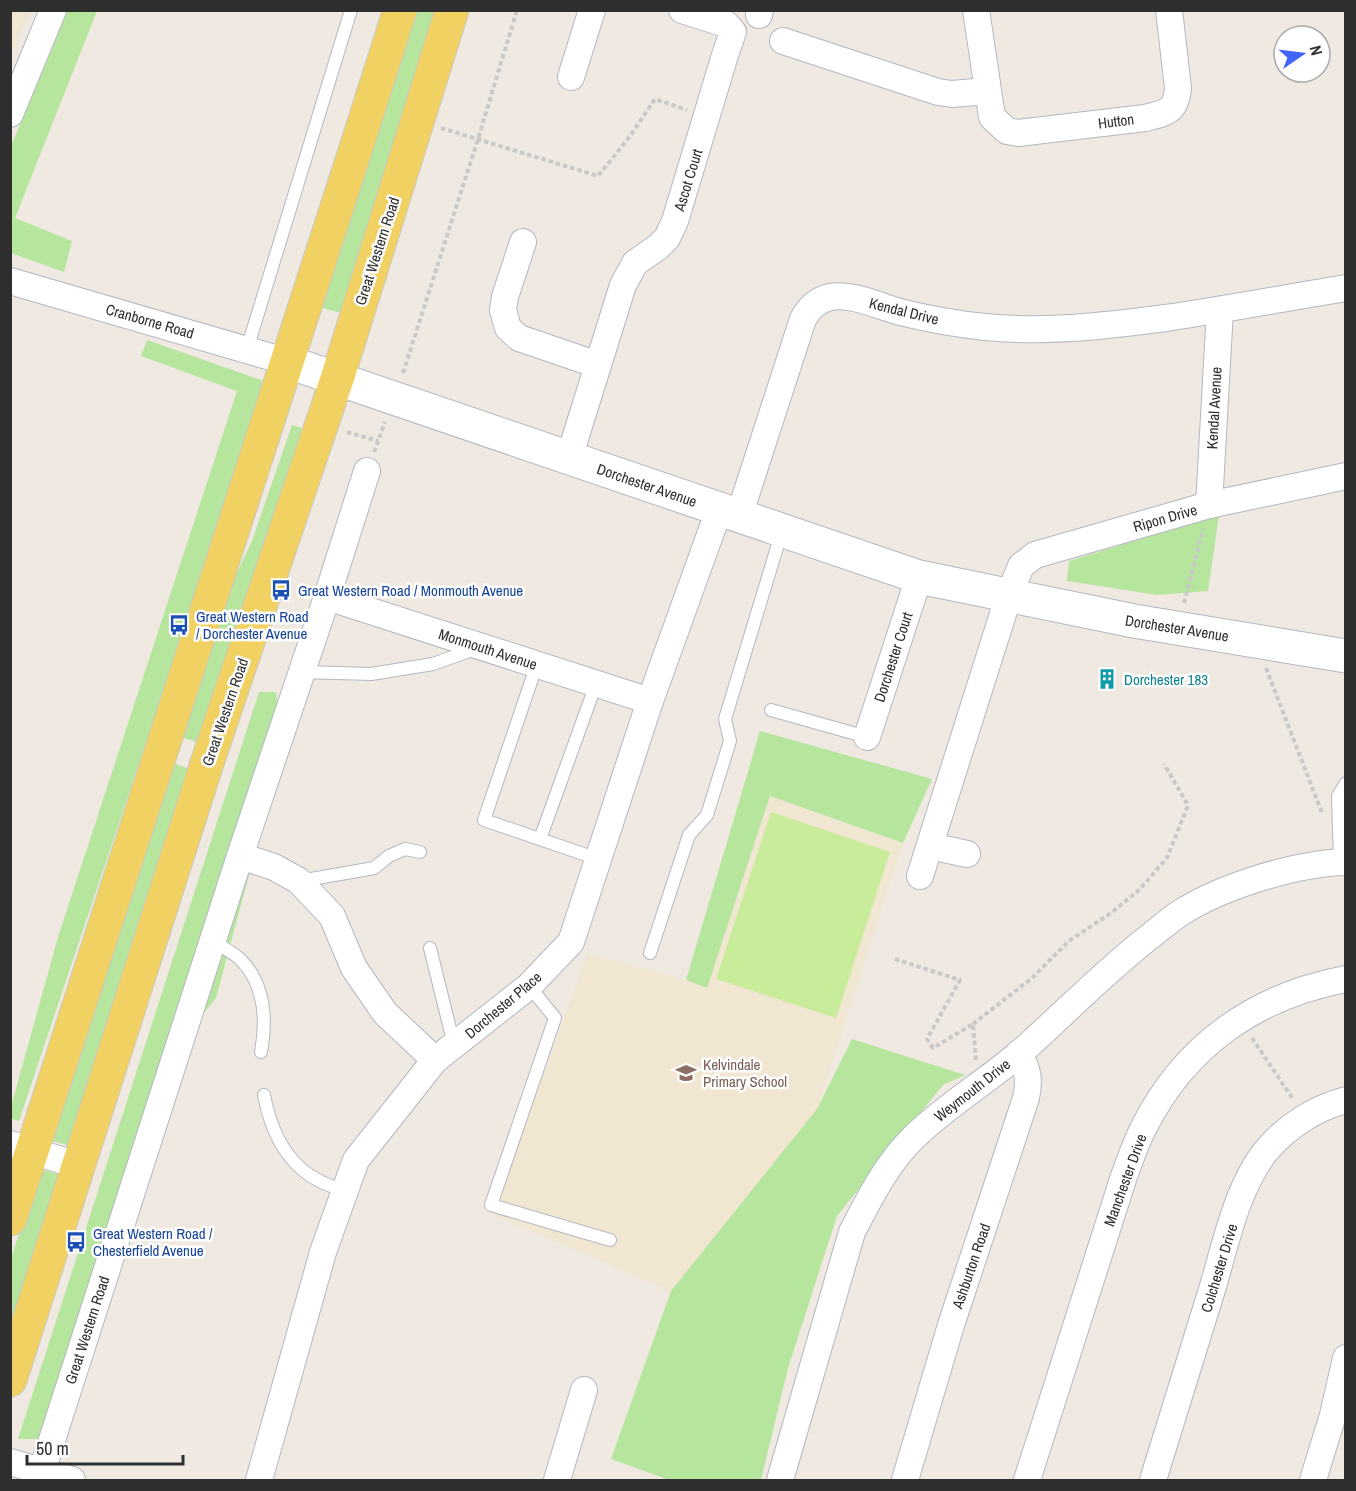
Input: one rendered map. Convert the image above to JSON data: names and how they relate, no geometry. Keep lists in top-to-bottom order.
{
  "streets": {
    "main road": ["Great Western Road"],
    "street": [
      "Hutton",
      "Ascot Court",
      "Kendal Drive",
      "Cranborne Road",
      "Kendal Avenue",
      "Dorchester Avenue",
      "Ripon Drive",
      "Monmouth Avenue",
      "Dorchester Court",
      "Dorchester Place",
      "Weymouth Drive",
      "Manchester Drive",
      "Ashburton Road",
      "Colchester Drive"
    ]
  },
  "crossings": [
    ["Ascot Court", "Dorchester Avenue"],
    ["Great Western Road", "Dorchester Avenue"],
    ["Great Western Road", "Monmouth Avenue"],
    ["Kendal Drive", "Kendal Avenue"],
    ["Kendal Drive", "Dorchester Avenue"],
    ["Kendal Drive", "Dorchester Place"],
    ["Cranborne Road", "Dorchester Avenue"],
    ["Kendal Avenue", "Ripon Drive"],
    ["Dorchester Avenue", "Ripon Drive"],
    ["Dorchester Avenue", "Dorchester Court"],
    ["Dorchester Avenue", "Dorchester Place"],
    ["Monmouth Avenue", "Dorchester Place"],
    ["Weymouth Drive", "Ashburton Road"]
  ],
  "places": {
    "bus stop": ["Great Western Road / Monmouth Avenue", "Great Western Road / Dorchester Avenue", "Great Western Road / Chesterfield Avenue"],
    "building": ["Dorchester 183"],
    "school or university": ["Kelvindale Primary School"]
  },
  "scale_bar": "50 m",
  "north": "right"
}
